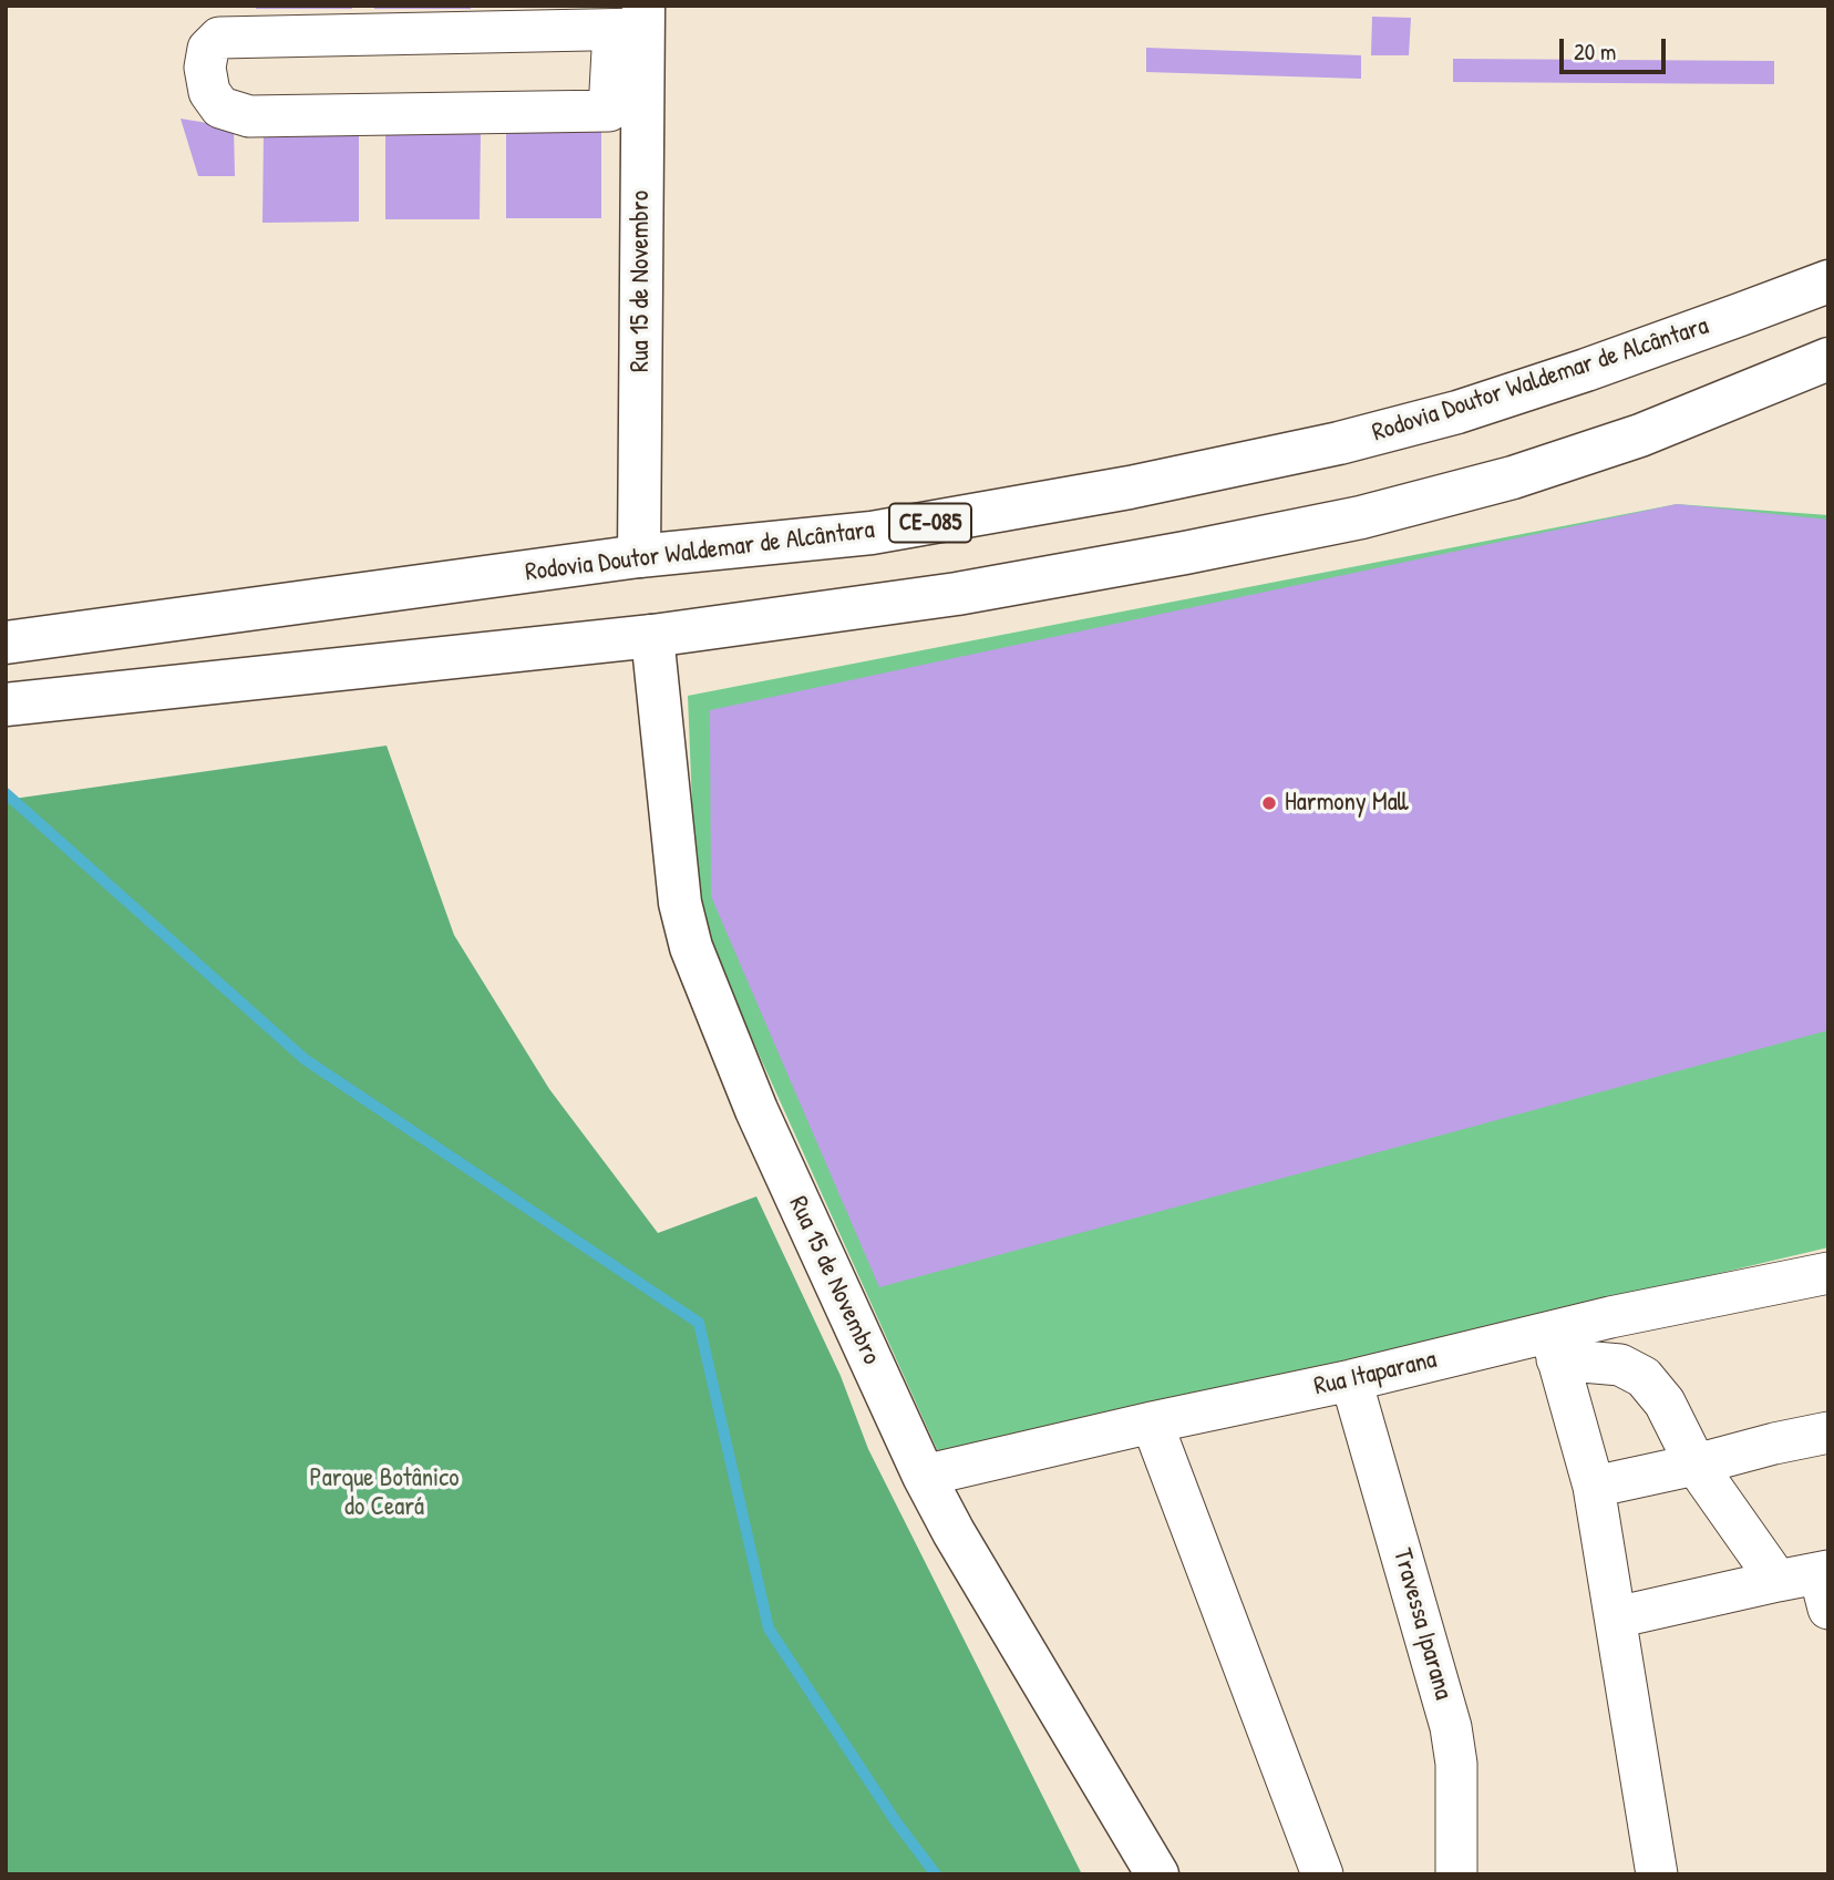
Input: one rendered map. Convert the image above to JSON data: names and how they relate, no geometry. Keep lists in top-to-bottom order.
{
  "streets": {
    "main road": ["Rua 15 de Novembro", "Rodovia Doutor Waldemar de Alcântara", "CE-085"],
    "street": ["Rua Itaparana", "Travessa Iparana"]
  },
  "crossings": [
    ["Rua 15 de Novembro", "Rodovia Doutor Waldemar de Alcântara"],
    ["Rua 15 de Novembro", "Rua Itaparana"],
    ["Rua Itaparana", "Travessa Iparana"]
  ],
  "parks": ["Parque Botânico do Ceará"],
  "places": ["Harmony Mall"],
  "scale_bar": "20 m"
}
